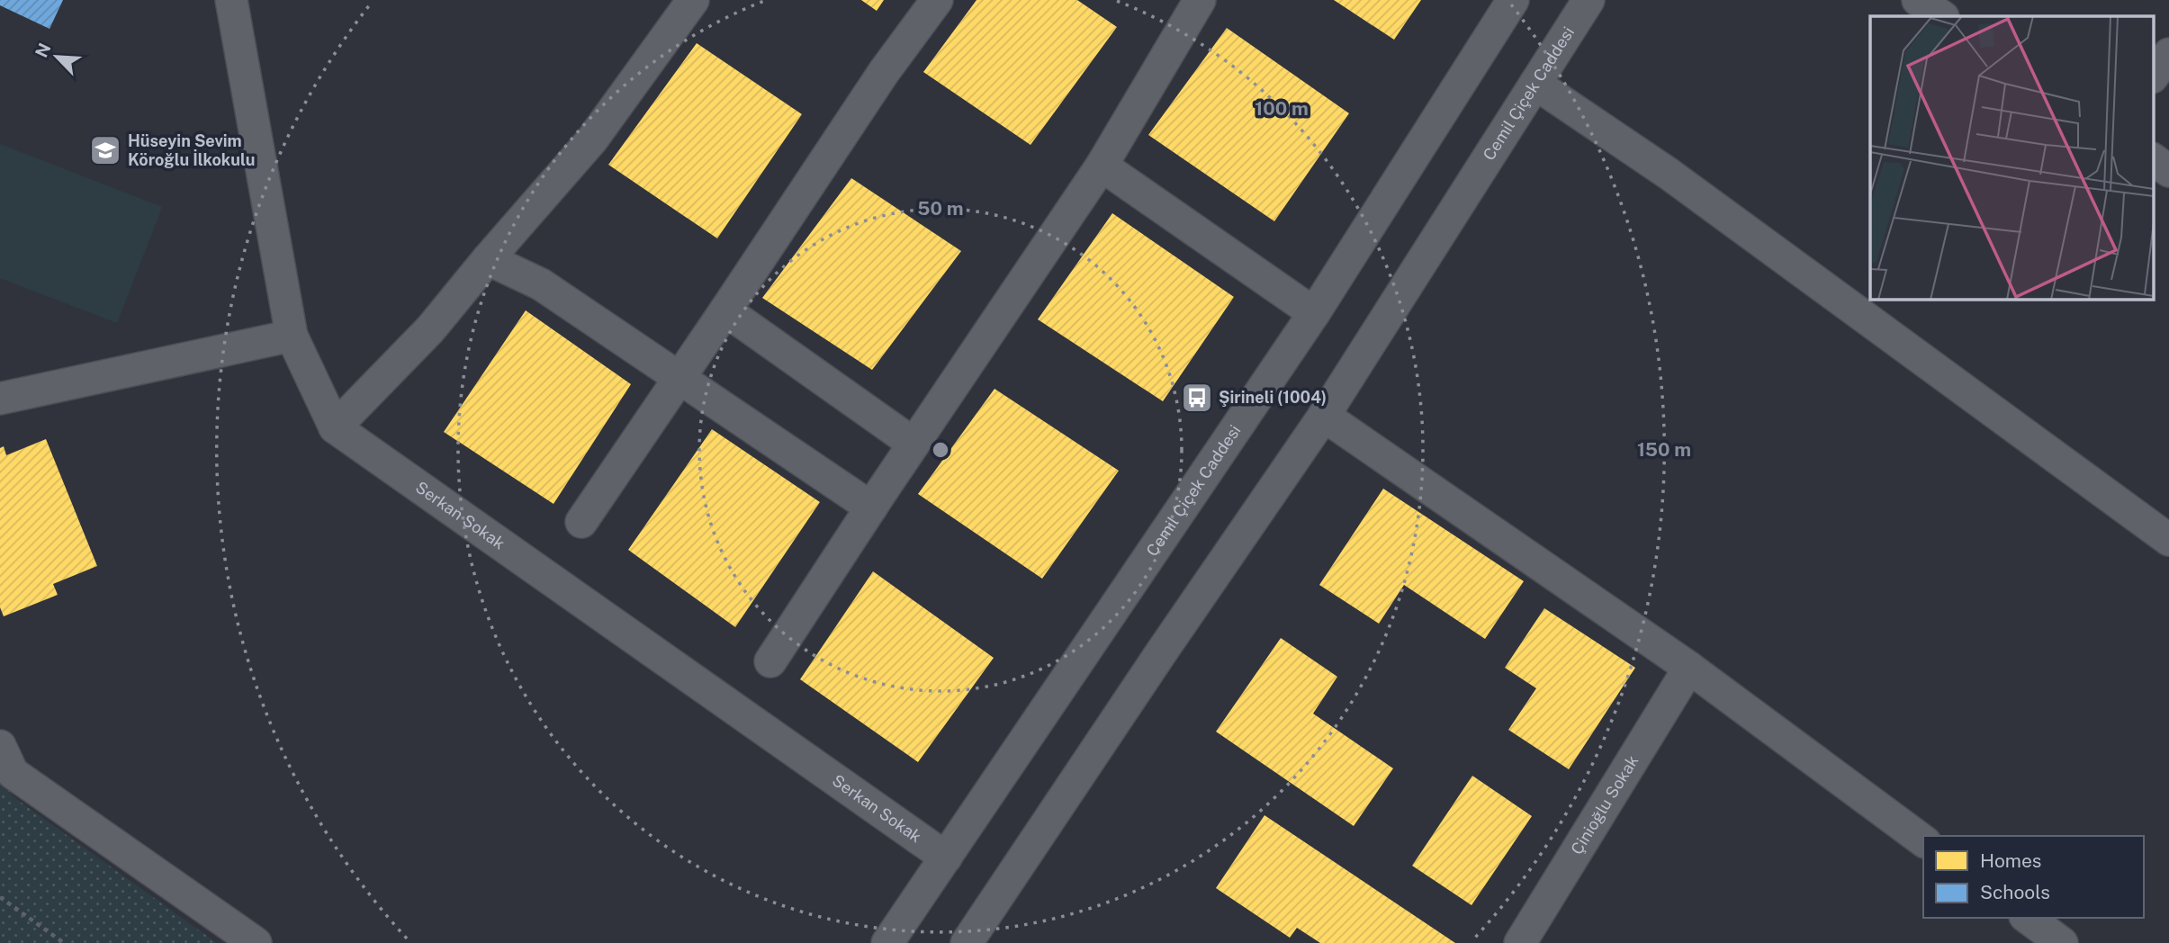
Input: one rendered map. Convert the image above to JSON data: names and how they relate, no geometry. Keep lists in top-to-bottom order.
{
  "streets": {
    "street": ["Cemil Çiçek Caddesi", "Serkan Sokak", "Çinioğlu Sokak"]
  },
  "crossings": [
    ["Cemil Çiçek Caddesi", "Serkan Sokak"]
  ],
  "places": {
    "school or university": ["Hüseyin Sevim Köroğlu İlkokulu"],
    "bus stop": ["Şirineli (1004)"]
  },
  "legend": ["Homes", "Schools"],
  "north": "top left",
  "rings": ["100 m", "50 m", "150 m"]
}
